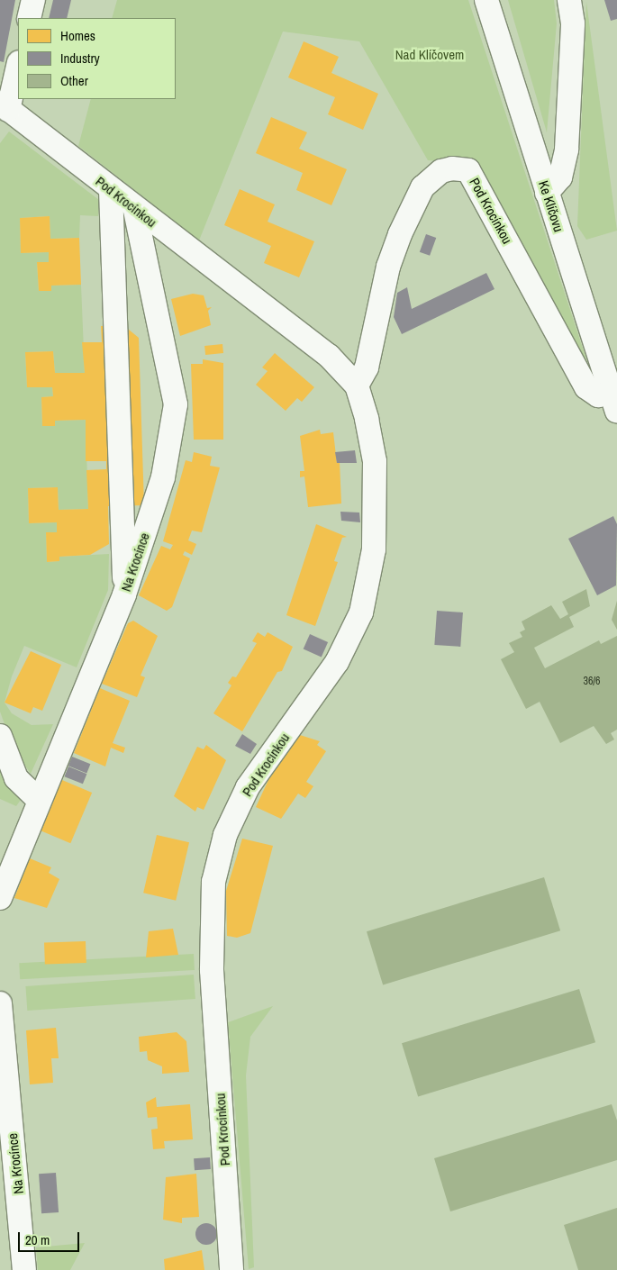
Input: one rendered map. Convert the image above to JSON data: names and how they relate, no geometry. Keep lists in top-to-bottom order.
{
  "streets": {
    "street": ["Pod Krocínkou", "Ke Klíčovu", "Na Krocínce"]
  },
  "crossings": [
    ["Pod Krocínkou", "Ke Klíčovu"],
    ["Pod Krocínkou", "Na Krocínce"]
  ],
  "parks": ["Nad Klíčovem"],
  "house_numbers": ["36/6"],
  "legend": ["Homes", "Industry", "Other"],
  "scale_bar": "20 m"
}
